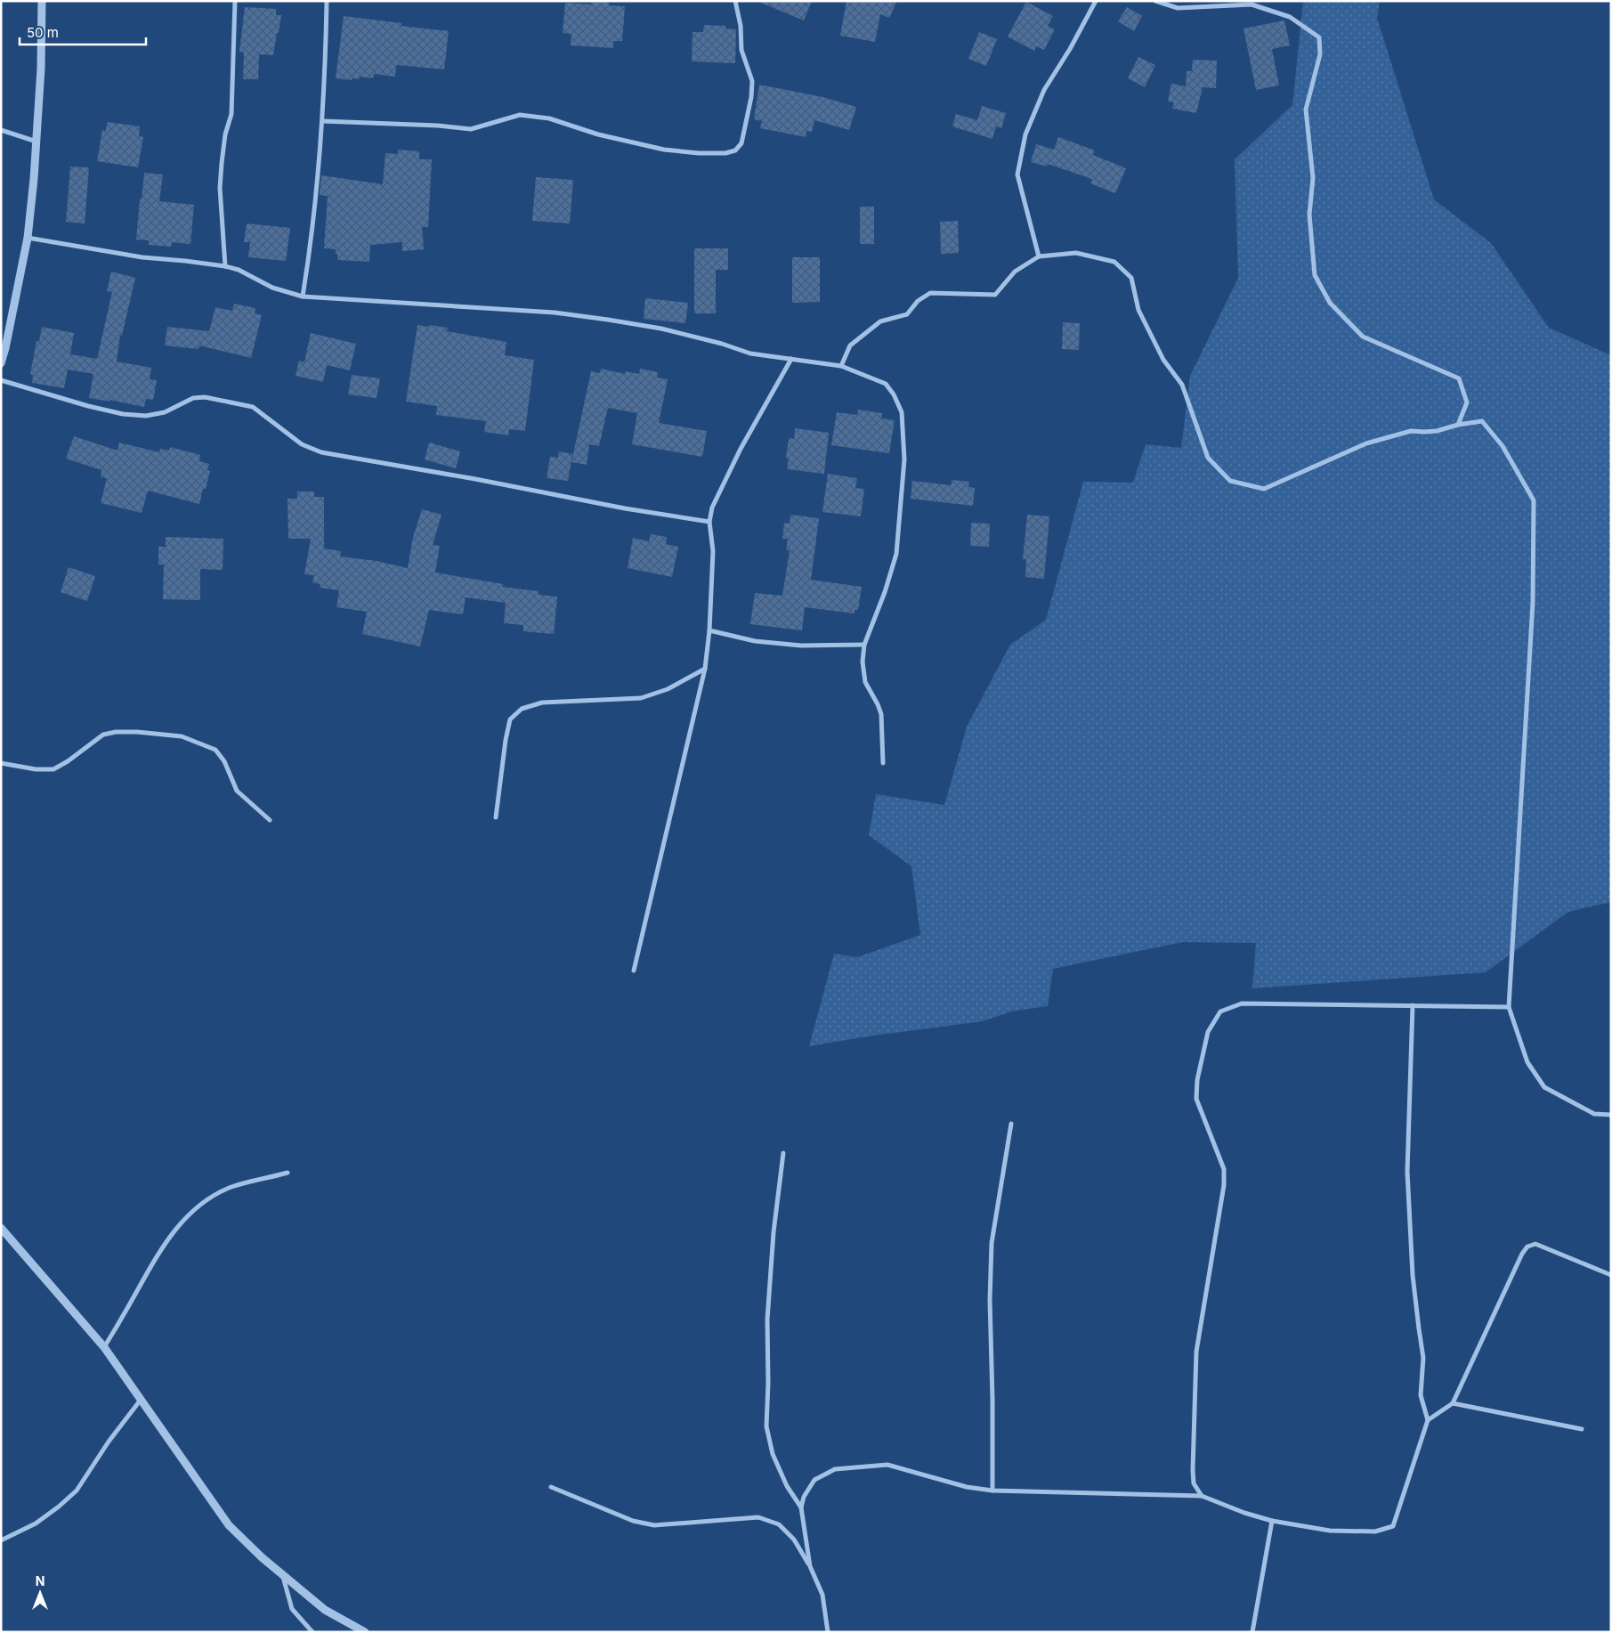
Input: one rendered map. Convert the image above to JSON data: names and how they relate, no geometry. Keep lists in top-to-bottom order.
{
  "scale_bar": "50 m",
  "north": "top"
}
